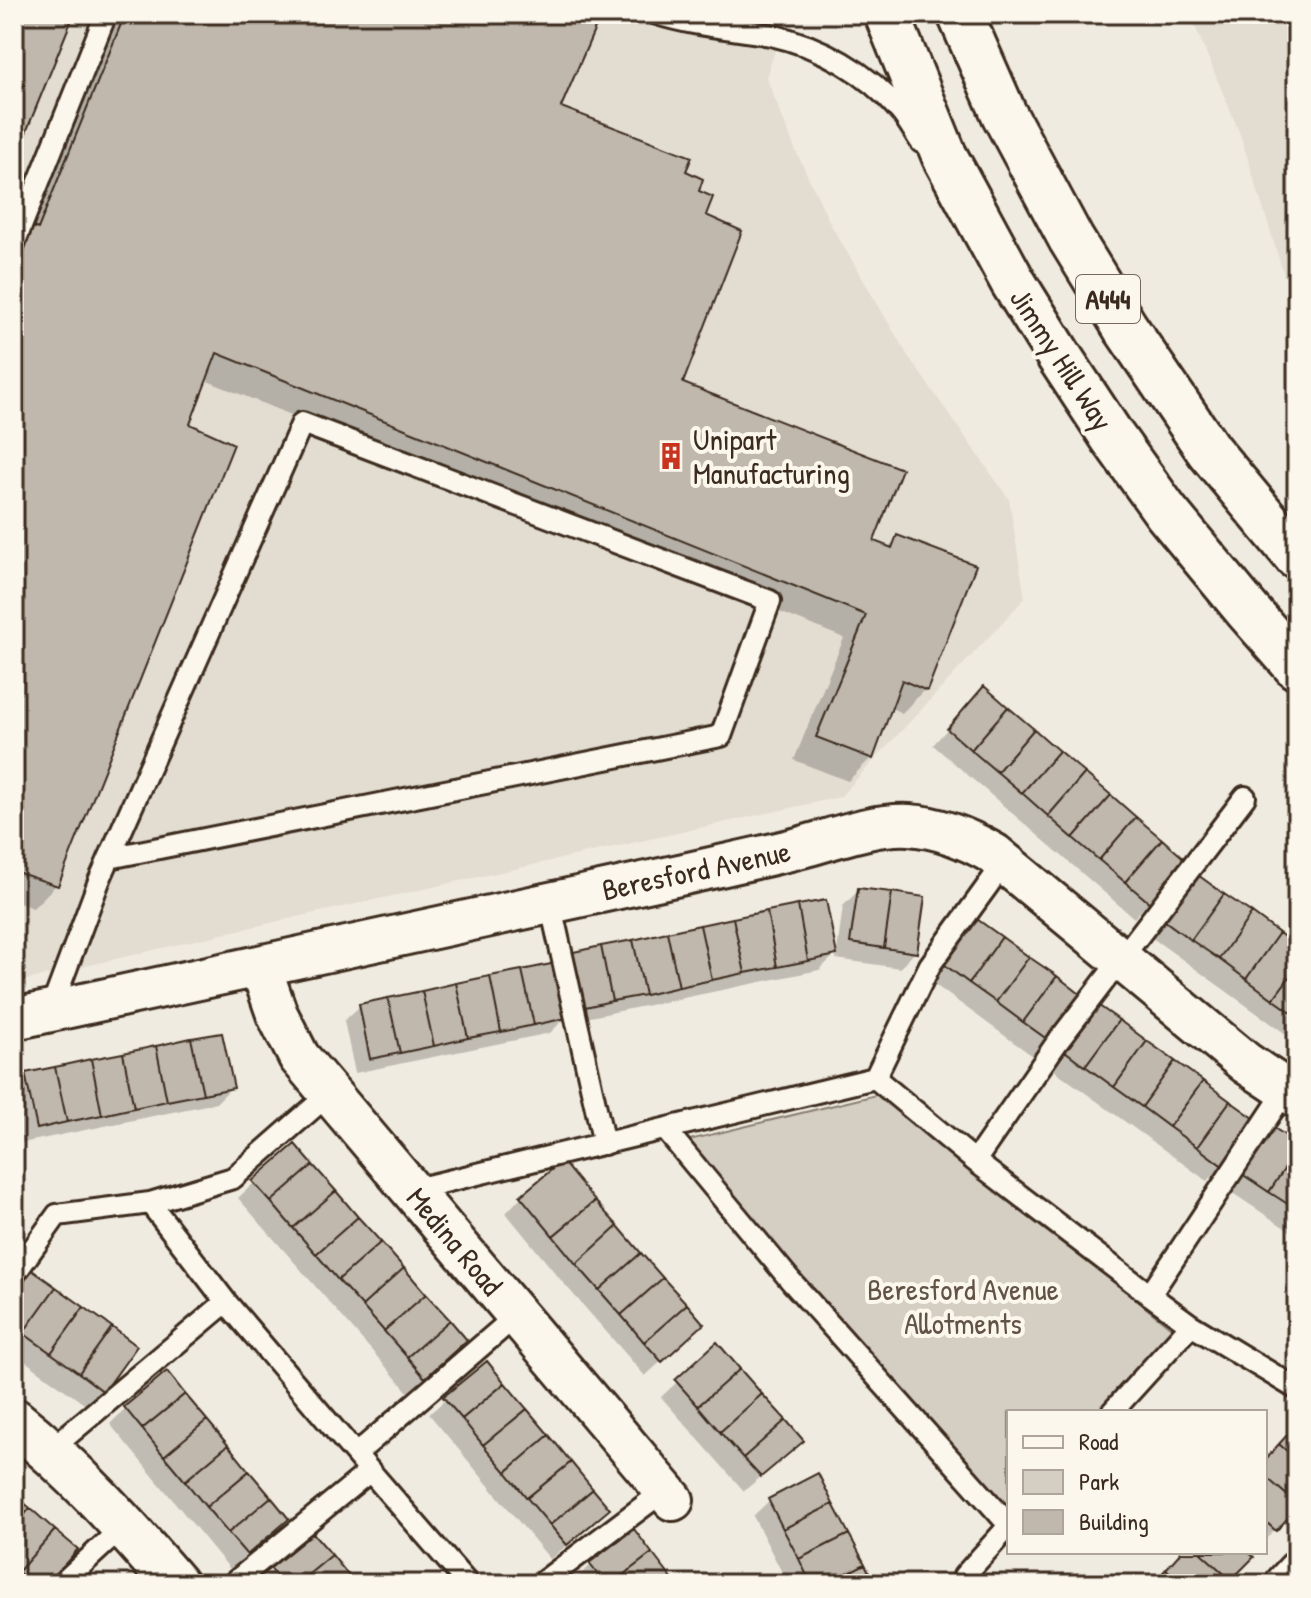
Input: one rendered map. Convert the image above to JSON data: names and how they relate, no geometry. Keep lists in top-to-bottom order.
{
  "streets": {
    "main road": ["A444", "Jimmy Hill Way"],
    "street": ["Beresford Avenue", "Medina Road"]
  },
  "crossings": [
    ["Beresford Avenue", "Medina Road"]
  ],
  "parks": ["Beresford Avenue Allotments"],
  "places": {
    "building": ["Unipart Manufacturing"]
  },
  "legend": ["Road", "Park", "Building"]
}
